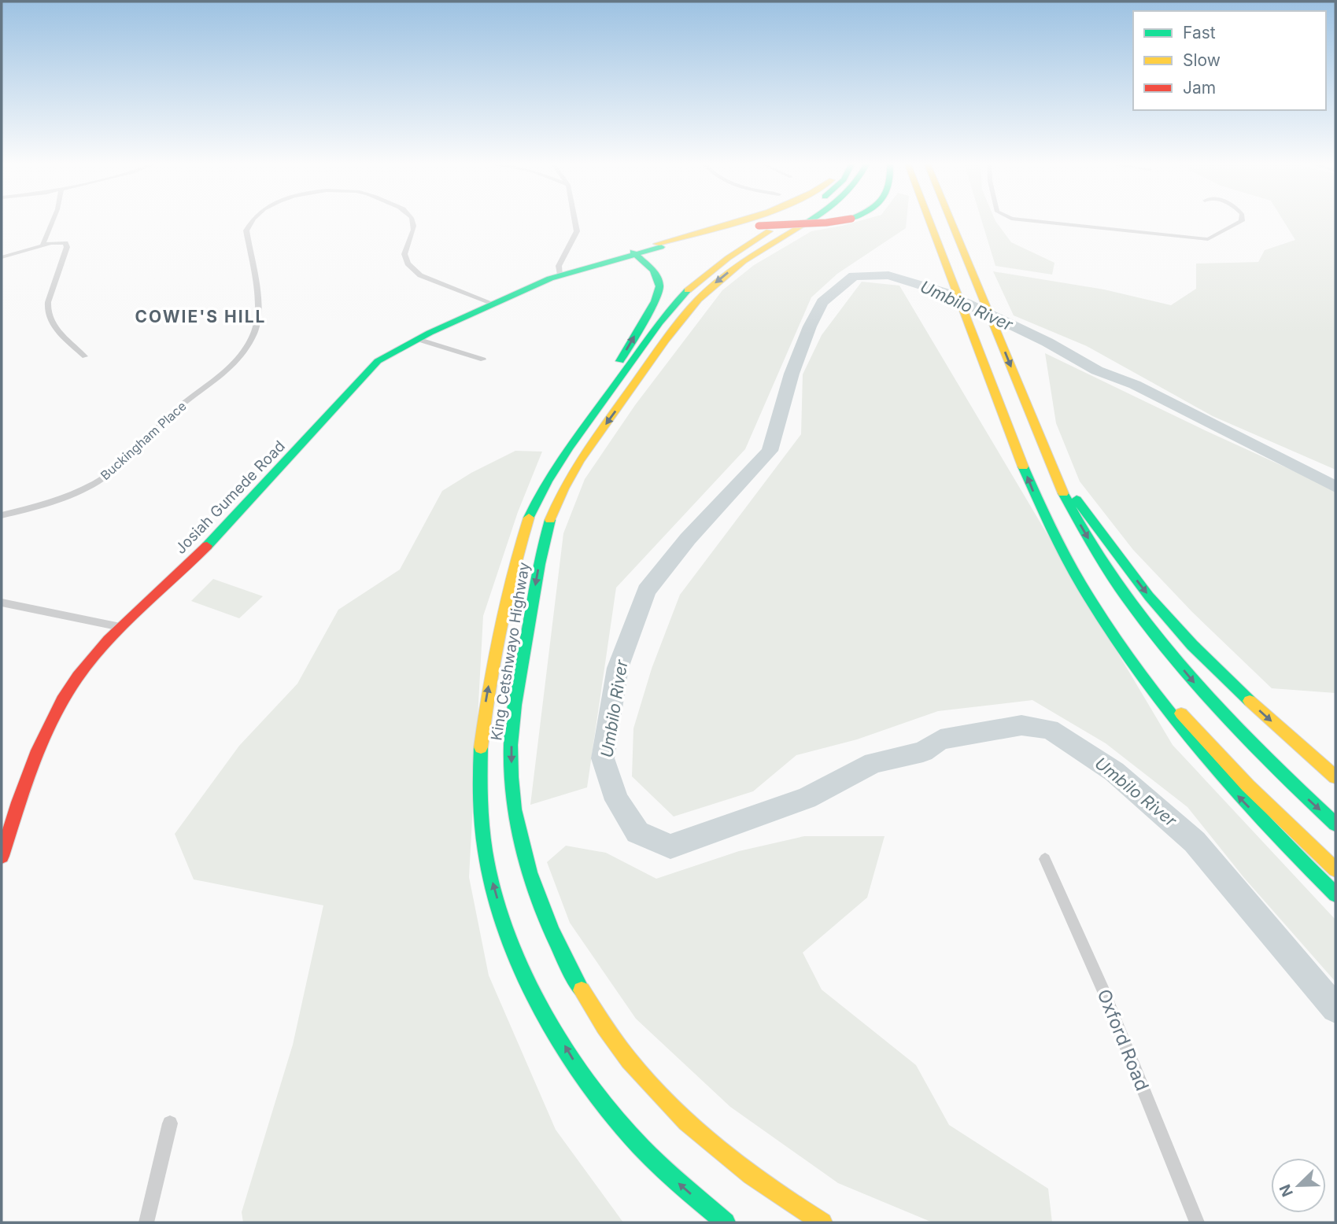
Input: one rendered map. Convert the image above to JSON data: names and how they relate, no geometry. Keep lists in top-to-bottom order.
{
  "streets": {
    "main road": ["Josiah Gumede Road", "King Cetshwayo Highway"],
    "street": ["Buckingham Place", "Oxford Road"]
  },
  "crossings": [
    ["Buckingham Place", "Josiah Gumede Road"]
  ],
  "districts": ["COWIE'S HILL"],
  "water": ["Umbilo River"],
  "legend": ["Fast", "Slow", "Jam"],
  "north": "bottom left"
}
